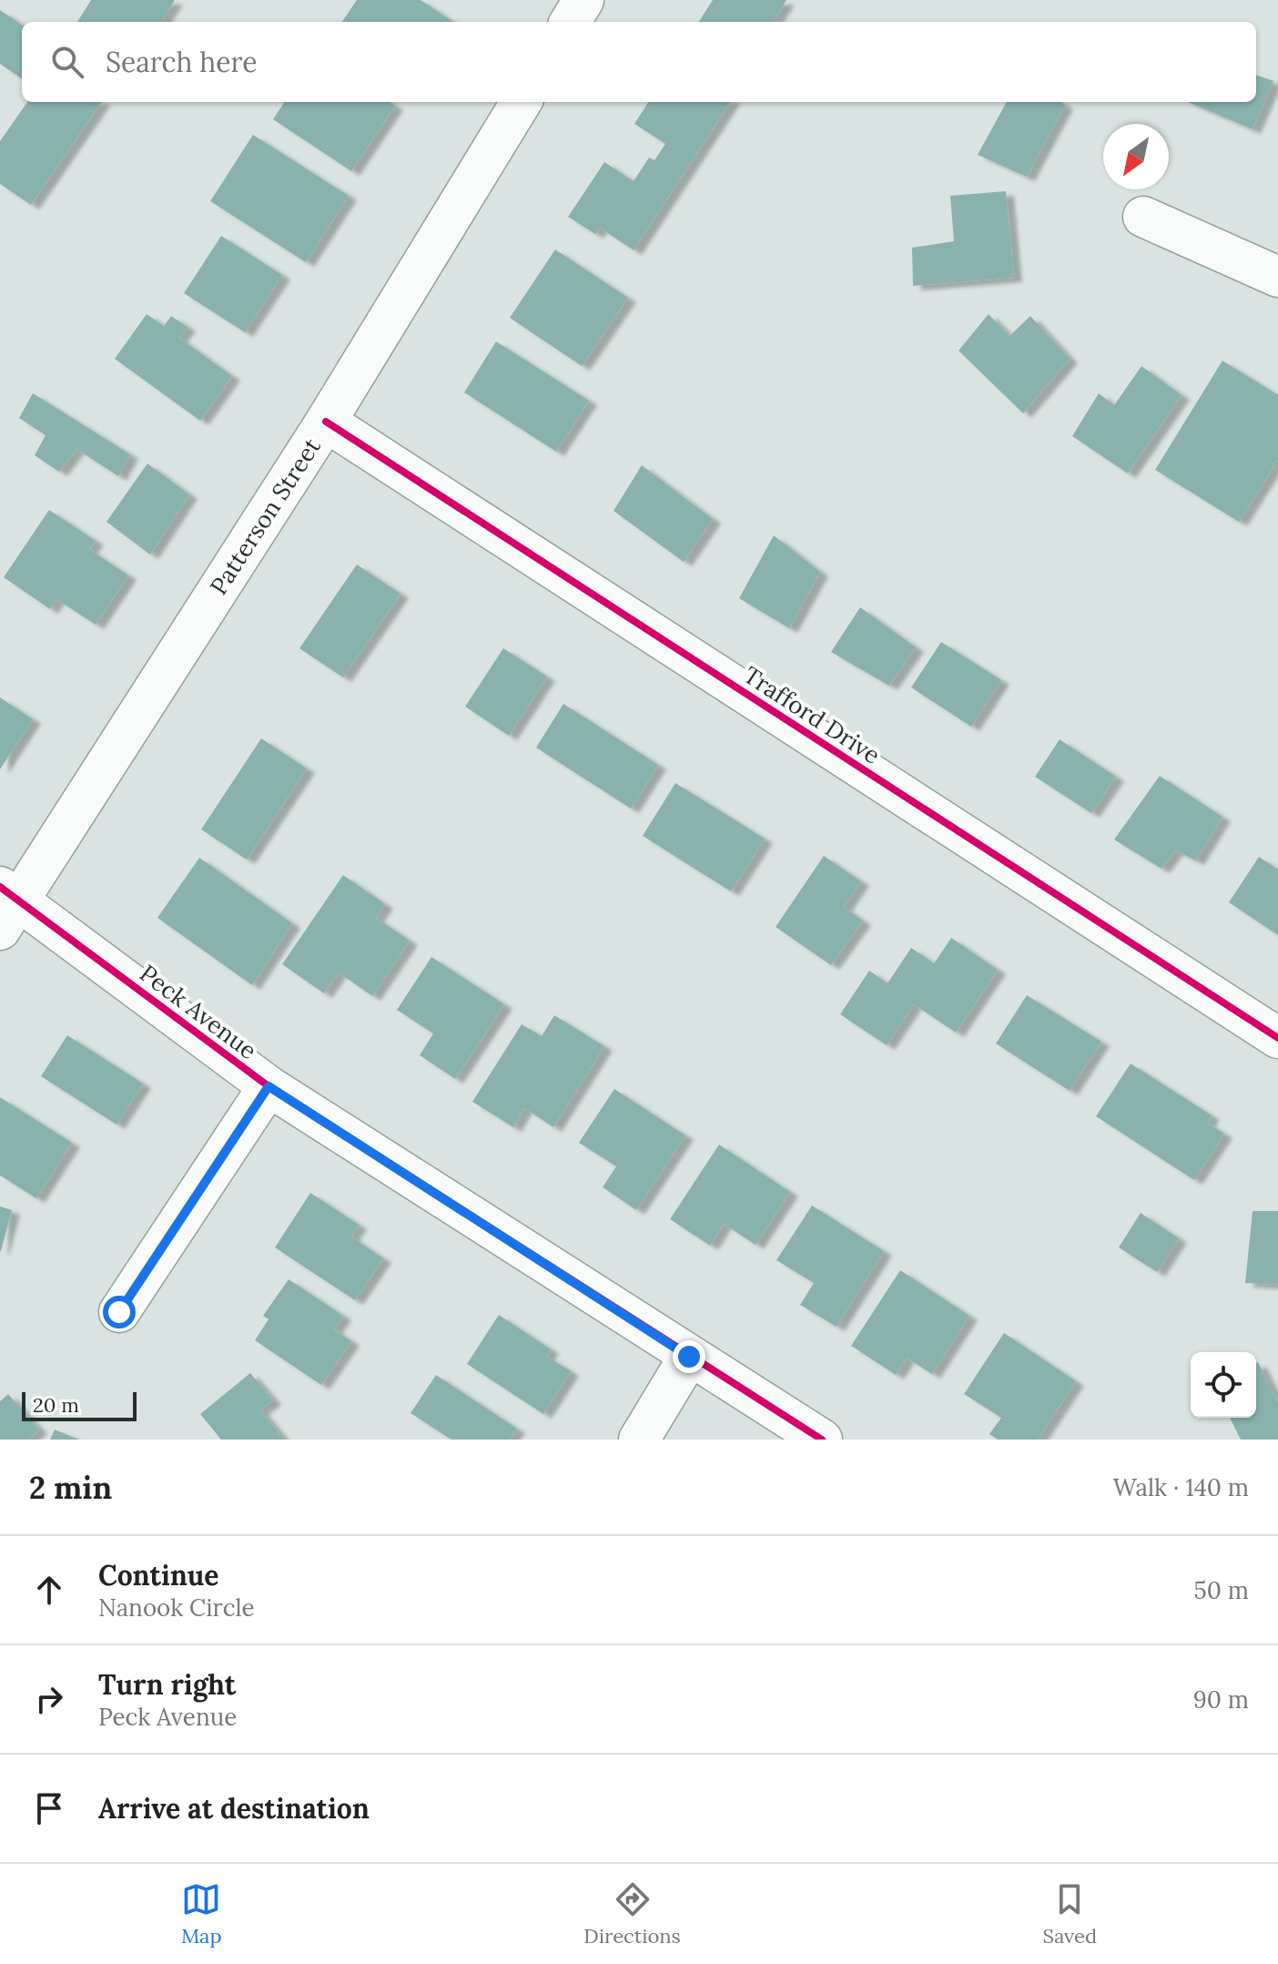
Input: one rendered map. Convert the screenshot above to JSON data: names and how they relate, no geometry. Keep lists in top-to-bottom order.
{
  "streets": {
    "street": ["Patterson Street", "Trafford Drive", "Peck Avenue"]
  },
  "crossings": [
    ["Patterson Street", "Trafford Drive"],
    ["Patterson Street", "Peck Avenue"]
  ],
  "scale_bar": "20 m",
  "north": "bottom left",
  "page": {
    "search": "Search here",
    "scale": "20 m",
    "heading": ["2 min", "Walk · 140 m"],
    "list": [
      ["Continue", "Nanook Circle", "50 m"],
      ["Turn right", "Peck Avenue", "90 m"],
      "Arrive at destination"
    ],
    "nav": ["Map", "Directions", "Saved"]
  }
}
